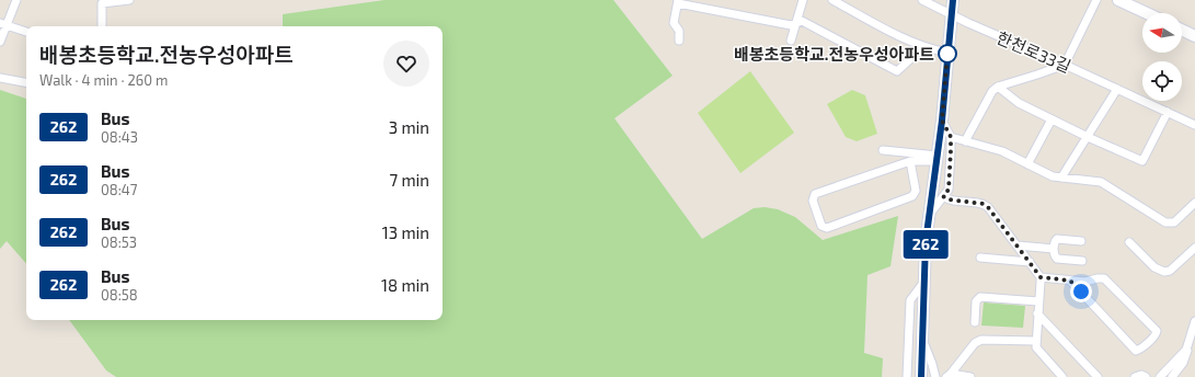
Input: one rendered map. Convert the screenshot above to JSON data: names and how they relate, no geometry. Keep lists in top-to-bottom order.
{
  "streets": {
    "street": ["한천로33길"]
  },
  "places": ["배봉초등학교.전농우성아파트"],
  "lines": ["bus line 262"],
  "north": "left",
  "page": {
    "on_map": "262",
    "heading": ["배봉초등학교.전농우성아파트", "Walk · 4 min · 260 m"],
    "list": [
      {
        "mark": "262",
        "name": "Bus",
        "note": "08:43",
        "value": "3 min"
      },
      {
        "mark": "262",
        "name": "Bus",
        "note": "08:47",
        "value": "7 min"
      },
      {
        "mark": "262",
        "name": "Bus",
        "note": "08:53",
        "value": "13 min"
      },
      {
        "mark": "262",
        "name": "Bus",
        "note": "08:58",
        "value": "18 min"
      }
    ]
  }
}
